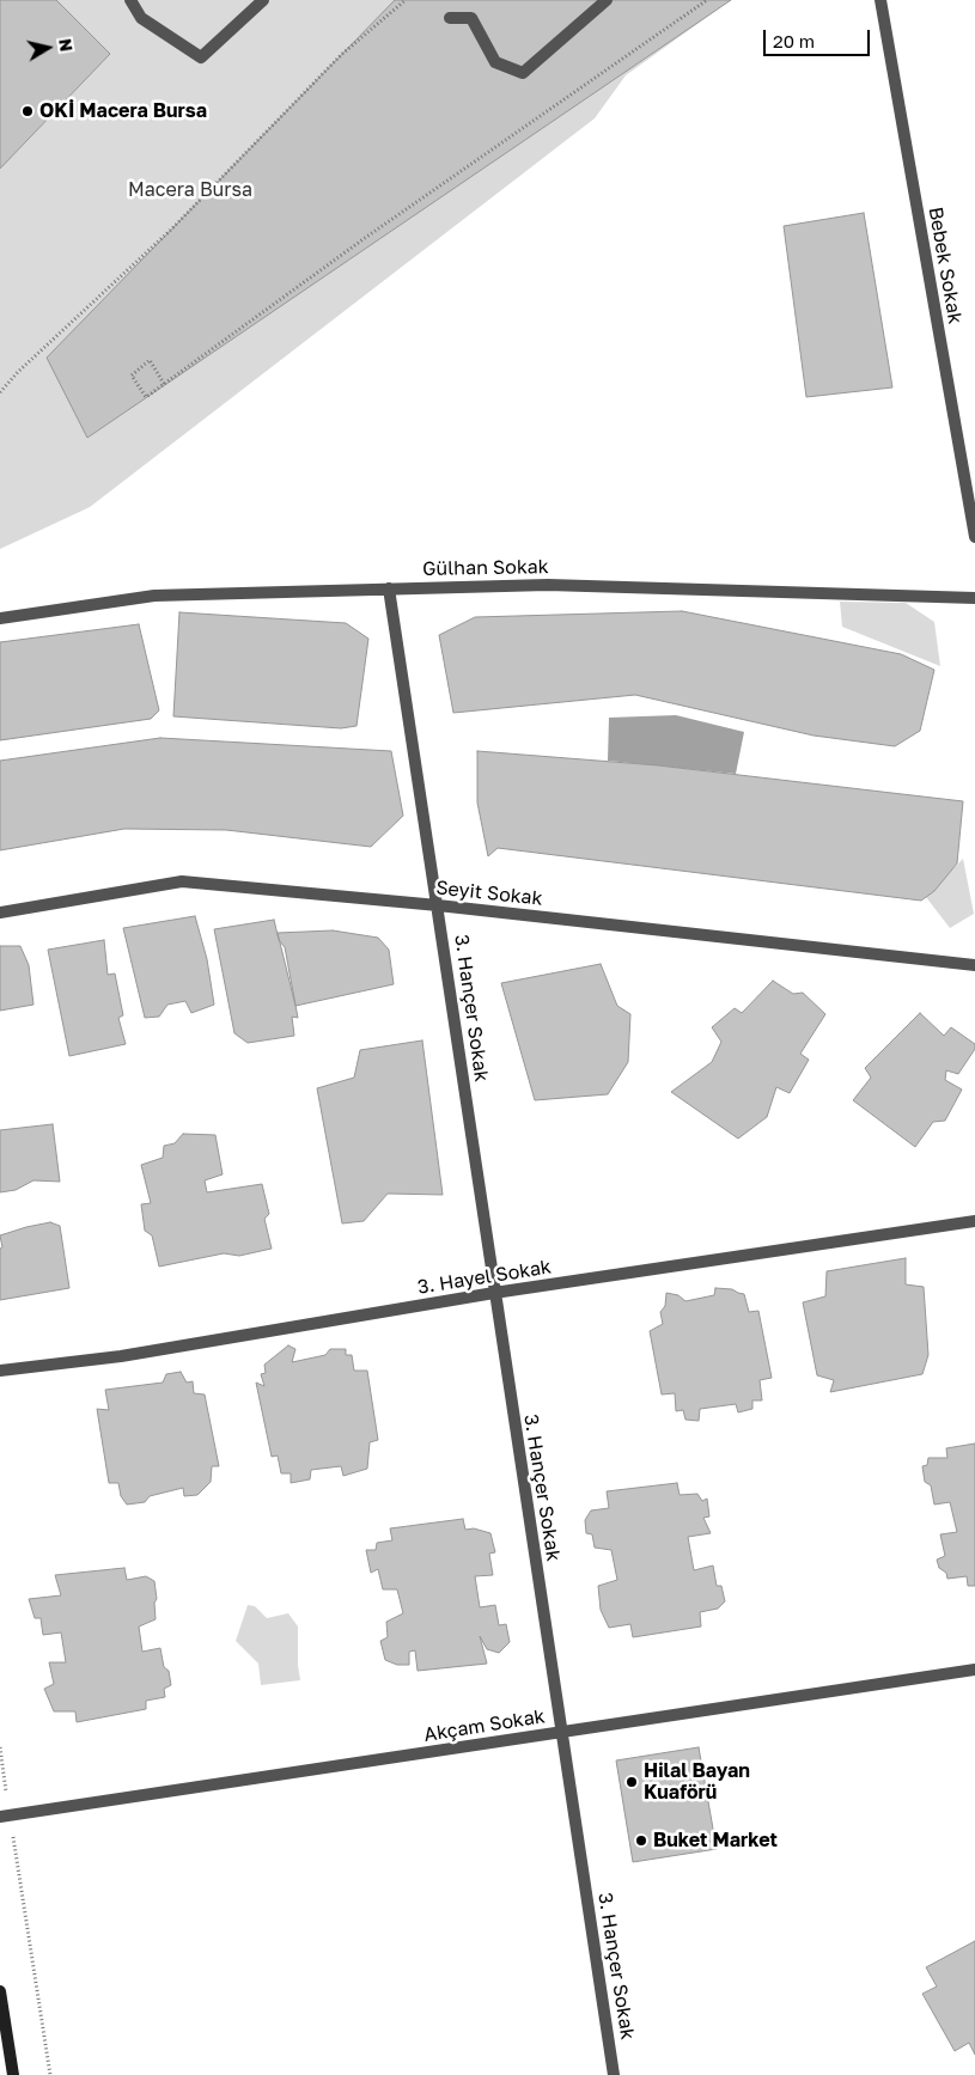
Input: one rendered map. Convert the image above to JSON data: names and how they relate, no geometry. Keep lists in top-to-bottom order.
{
  "streets": {
    "street": [
      "Bebek Sokak",
      "Gülhan Sokak",
      "Seyit Sokak",
      "3. Hançer Sokak",
      "3. Hayel Sokak",
      "Akçam Sokak"
    ]
  },
  "crossings": [
    ["Gülhan Sokak", "3. Hançer Sokak"],
    ["Seyit Sokak", "3. Hançer Sokak"],
    ["3. Hançer Sokak", "3. Hayel Sokak"],
    ["3. Hançer Sokak", "Akçam Sokak"]
  ],
  "parks": ["Macera Bursa"],
  "places": ["OKİ Macera Bursa", "Hilal Bayan Kuaförü", "Buket Market"],
  "scale_bar": "20 m",
  "north": "right"
}
